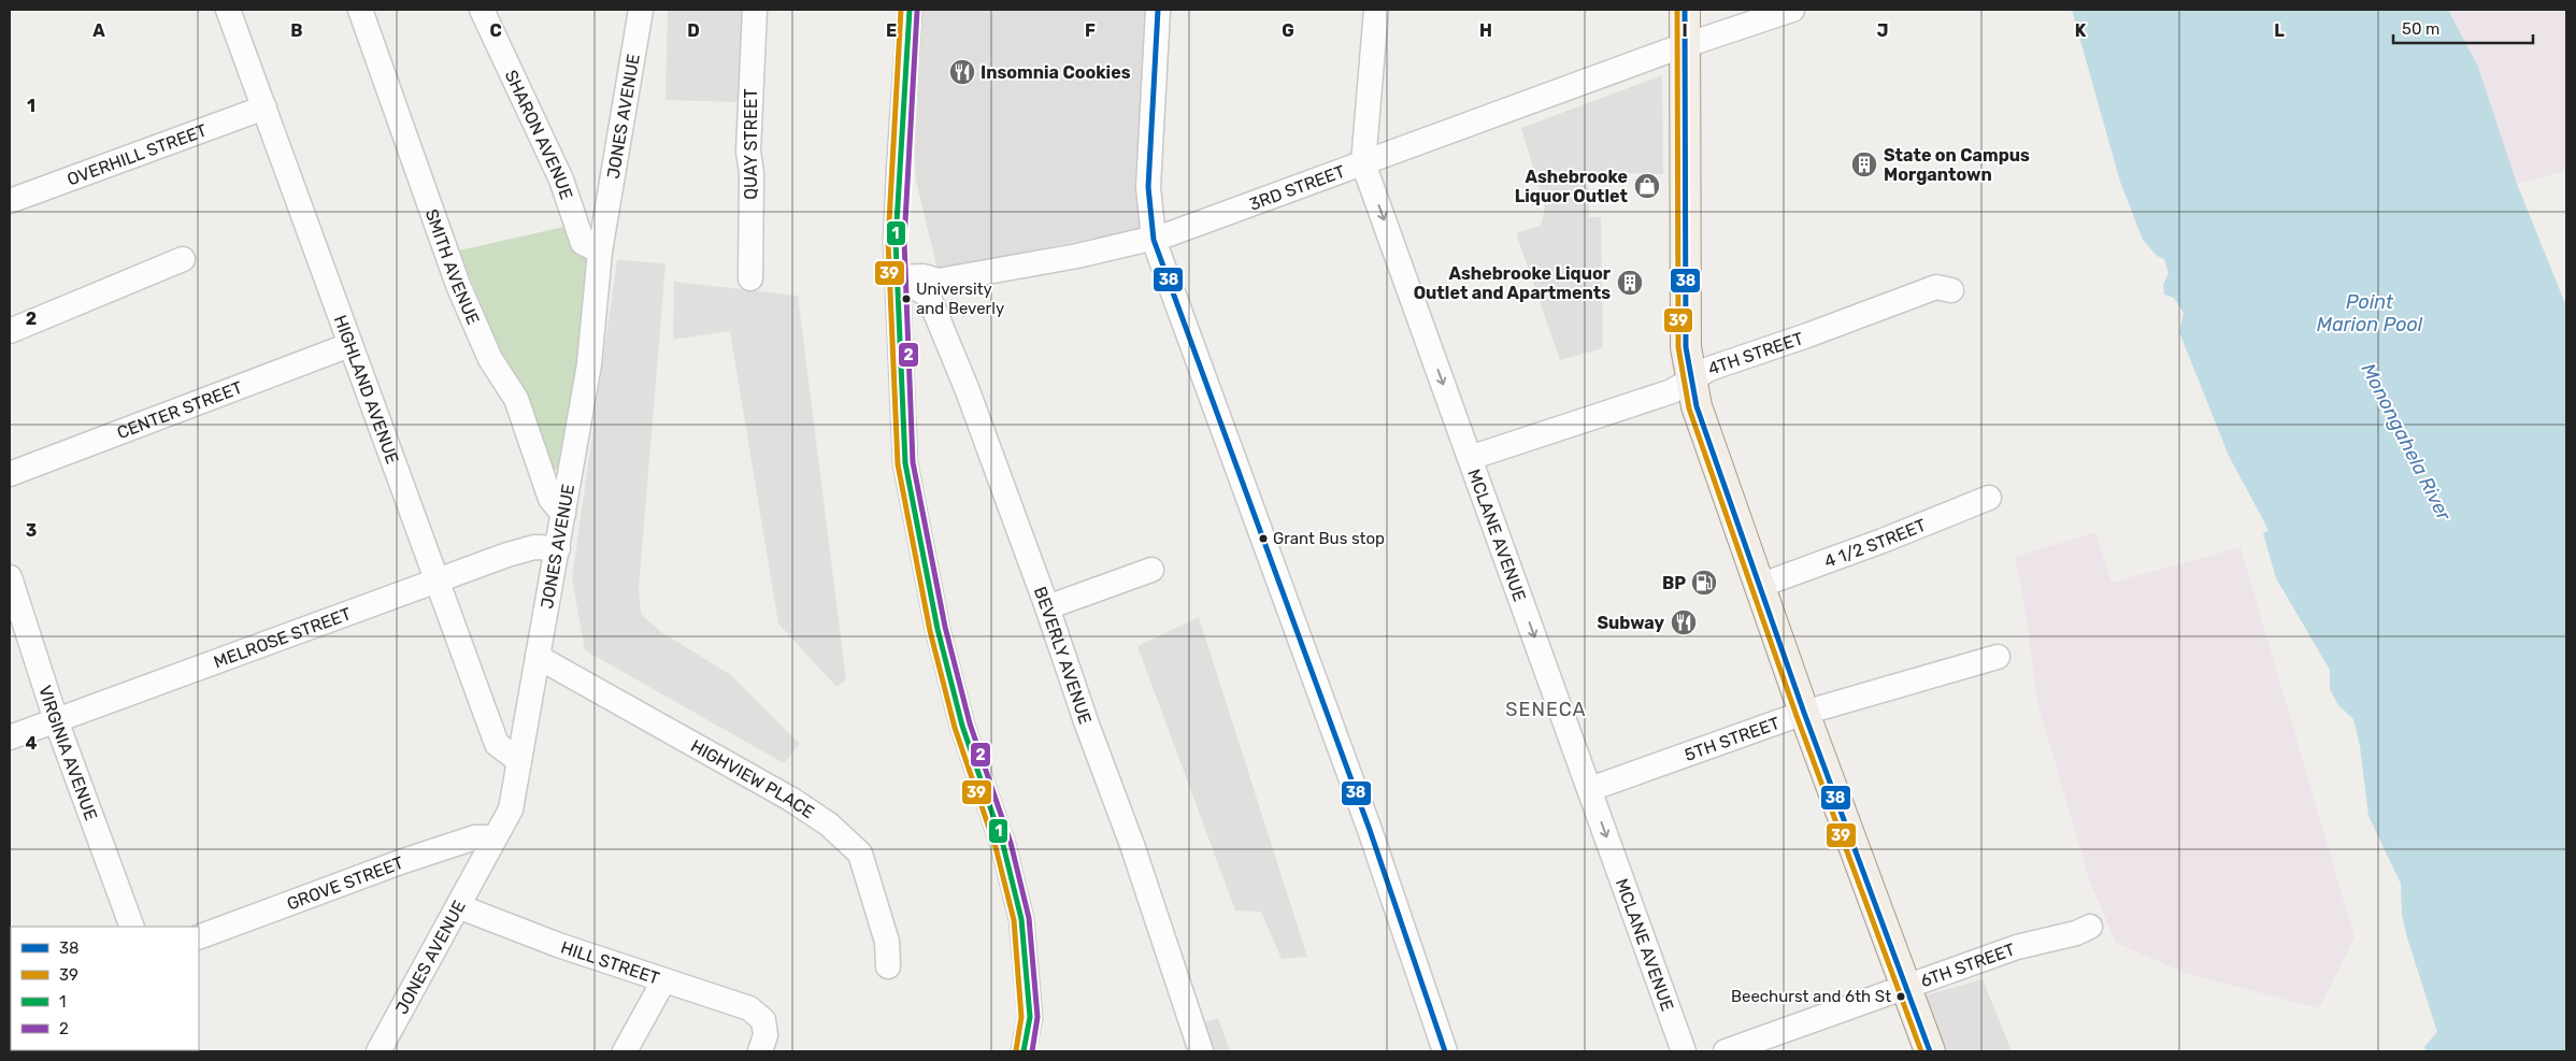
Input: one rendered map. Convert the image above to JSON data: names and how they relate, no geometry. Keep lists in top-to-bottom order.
{
  "streets": {
    "street": [
      "JONES AVENUE",
      "SHARON AVENUE",
      "QUAY STREET",
      "OVERHILL STREET",
      "3RD STREET",
      "SMITH AVENUE",
      "4TH STREET",
      "HIGHLAND AVENUE",
      "CENTER STREET",
      "MCLANE AVENUE",
      "4 1/2 STREET",
      "MELROSE STREET",
      "BEVERLY AVENUE",
      "5TH STREET",
      "VIRGINIA AVENUE",
      "HIGHVIEW PLACE",
      "GROVE STREET",
      "HILL STREET",
      "6TH STREET"
    ]
  },
  "crossings": [
    ["JONES AVENUE", "SHARON AVENUE"],
    ["JONES AVENUE", "SMITH AVENUE"],
    ["JONES AVENUE", "HIGHLAND AVENUE"],
    ["JONES AVENUE", "MELROSE STREET"],
    ["JONES AVENUE", "HIGHVIEW PLACE"],
    ["JONES AVENUE", "GROVE STREET"],
    ["JONES AVENUE", "HILL STREET"],
    ["OVERHILL STREET", "HIGHLAND AVENUE"],
    ["3RD STREET", "MCLANE AVENUE"],
    ["3RD STREET", "BEVERLY AVENUE"],
    ["4TH STREET", "MCLANE AVENUE"],
    ["HIGHLAND AVENUE", "CENTER STREET"],
    ["HIGHLAND AVENUE", "MELROSE STREET"],
    ["MCLANE AVENUE", "5TH STREET"],
    ["MELROSE STREET", "VIRGINIA AVENUE"]
  ],
  "one_way": ["MCLANE AVENUE"],
  "districts": ["SENECA"],
  "water": ["Point Marion Pool", "Monongahela River"],
  "places": {
    "restaurant": ["Insomnia Cookies", "Subway"],
    "building": ["State on Campus Morgantown", "Ashebrooke Liquor Outlet and Apartments"],
    "shop": ["Ashebrooke Liquor Outlet"],
    "other": ["University and Beverly", "Grant Bus stop", "Beechurst and 6th St"],
    "fuel station": ["BP"]
  },
  "lines": [
    "transit line 38",
    "transit line 39",
    "transit line 1",
    "transit line 2"
  ],
  "legend": [
    "38",
    "39",
    "1",
    "2"
  ],
  "scale_bar": "50 m",
  "grid": {
    "columns": [
      "A",
      "B",
      "C",
      "D",
      "E",
      "F",
      "G",
      "H",
      "I",
      "J",
      "K",
      "L"
    ],
    "rows": [
      "1",
      "2",
      "3",
      "4"
    ]
  }
}
